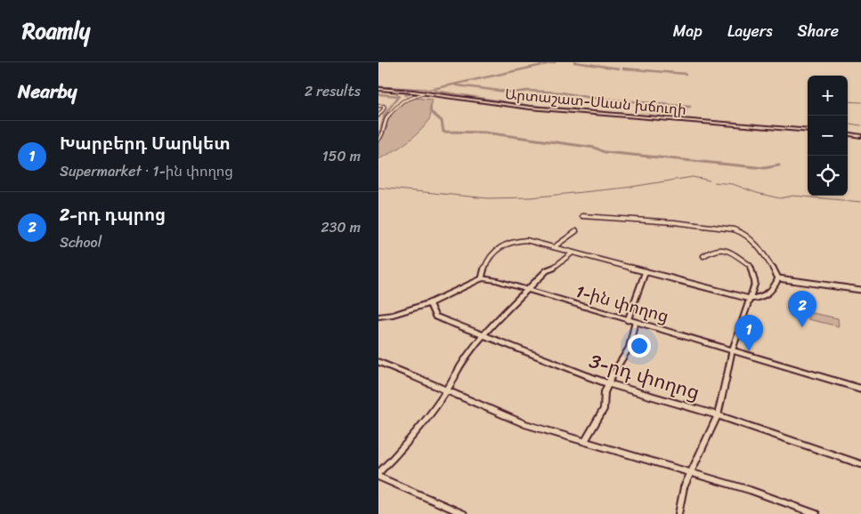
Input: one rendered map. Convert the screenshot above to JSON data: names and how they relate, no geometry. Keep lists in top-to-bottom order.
{
  "streets": {
    "main road": ["Արտաշատ-Սևան խճուղի", "1-ին փողոց"],
    "street": ["3-րդ փողոց"]
  },
  "page": {
    "header": "Roamly",
    "nav": ["Map", "Layers", "Share"],
    "heading": ["Nearby", "2 results"],
    "map_buttons": ["+", "−"],
    "list": [
      {
        "mark": "1",
        "name": "Խարբերդ Մարկետ",
        "note": "Supermarket · 1-ին փողոց",
        "value": "150 m"
      },
      {
        "mark": "2",
        "name": "2-րդ դպրոց",
        "note": "School",
        "value": "230 m"
      }
    ],
    "pins": ["2", "1"]
  }
}
